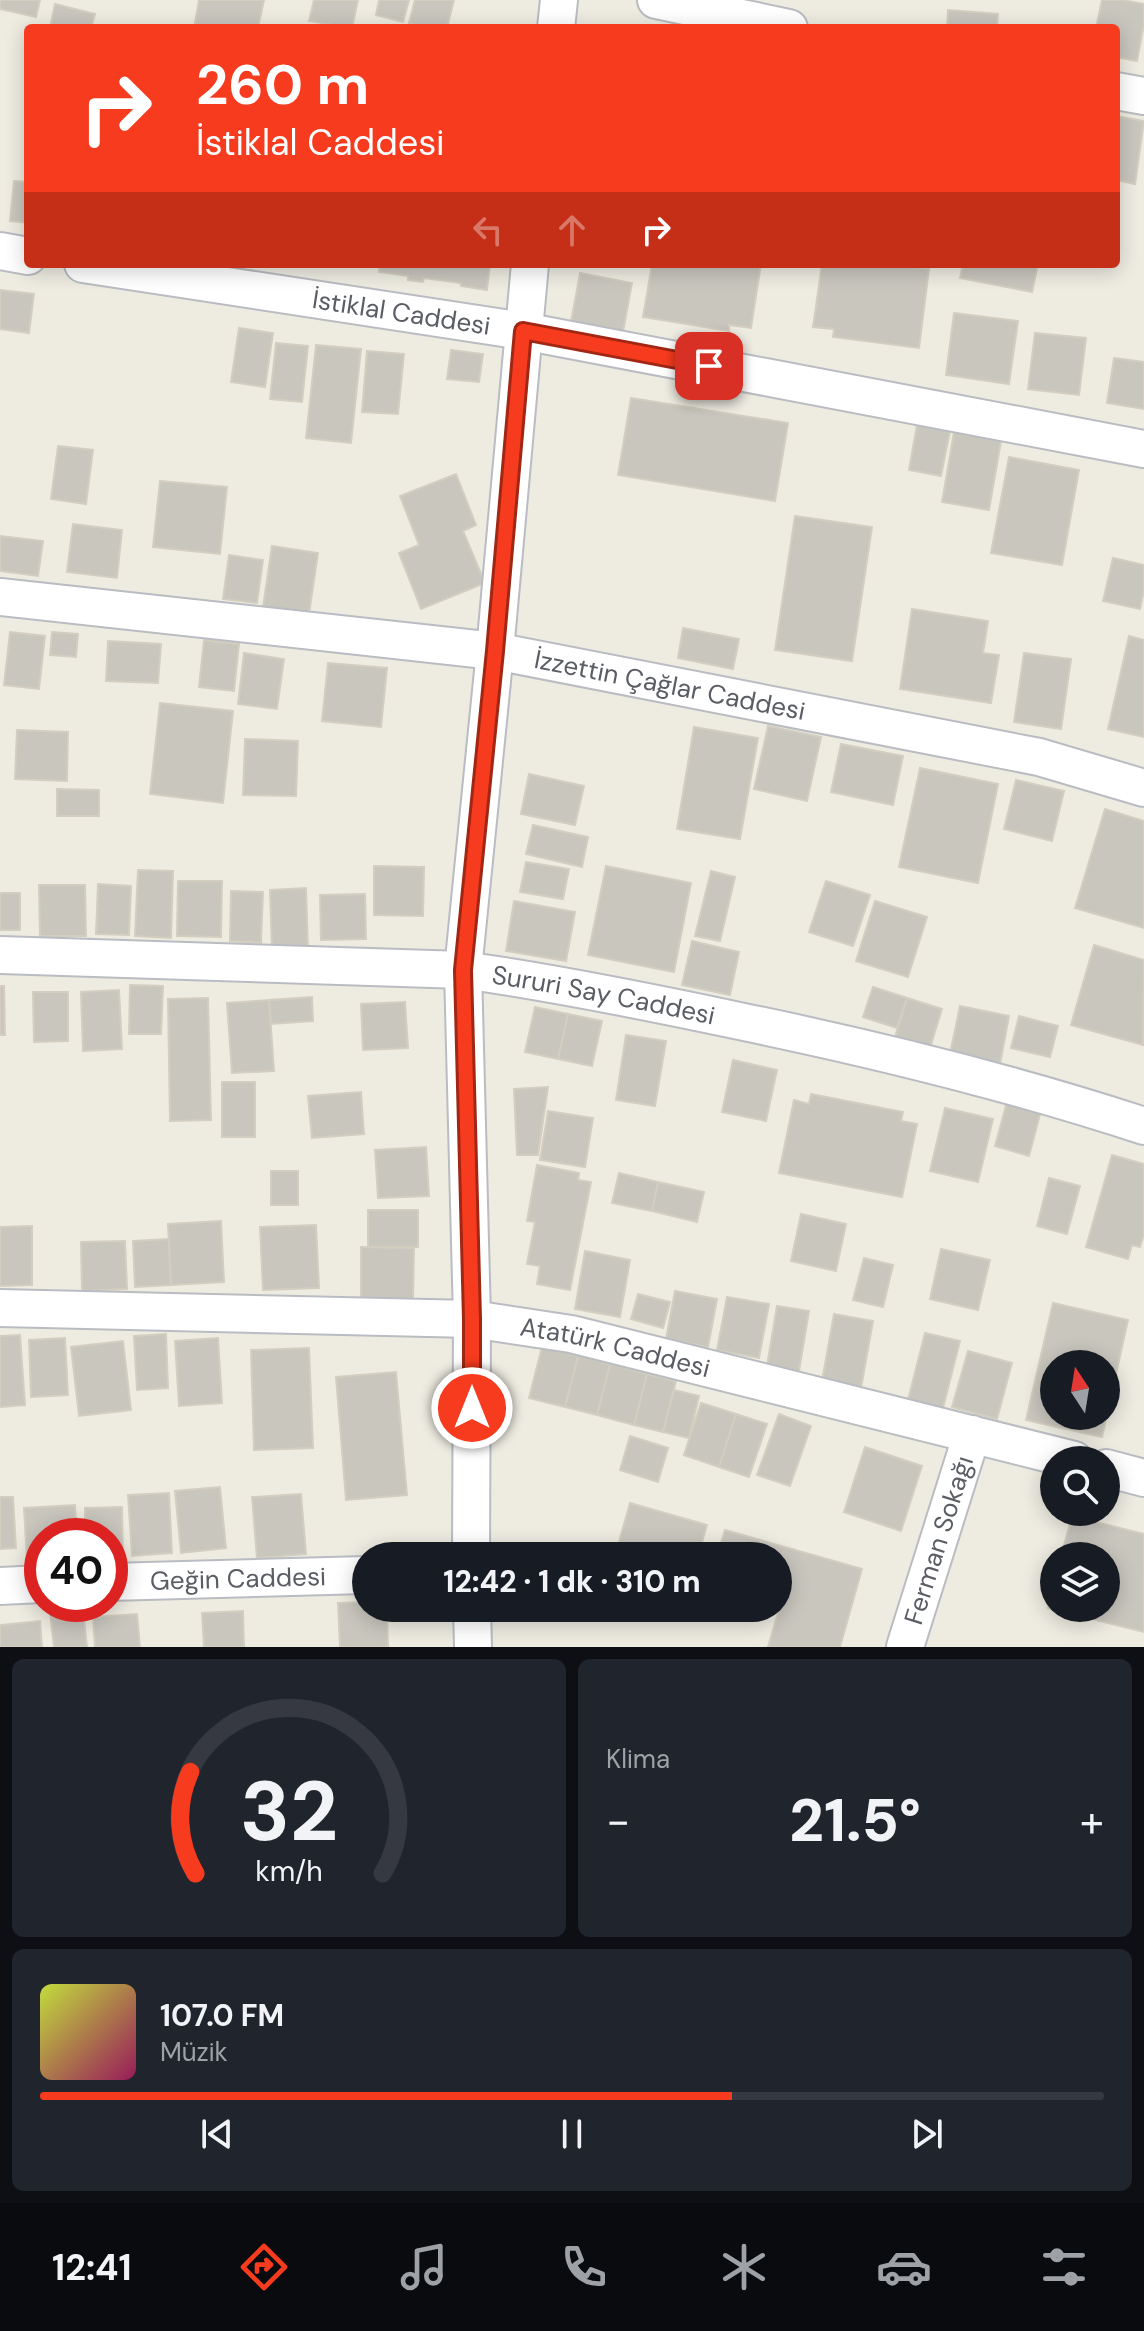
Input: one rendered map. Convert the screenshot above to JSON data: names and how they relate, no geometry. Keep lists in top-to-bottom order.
{
  "streets": {
    "street": [
      "İstiklal Caddesi",
      "İzzettin Çağlar Caddesi",
      "Sururi Say Caddesi",
      "Atatürk Caddesi",
      "Ferman Sokağı",
      "Geğin Caddesi"
    ]
  },
  "crossings": [
    ["Atatürk Caddesi", "Ferman Sokağı"]
  ],
  "north": "top",
  "page": {
    "turn": ["260 m", "İstiklal Caddesi"],
    "limit": "40",
    "trip": "12:42 · 1 dk · 310 m",
    "tile": "Klima",
    "heat": ["−", "21.5°", "+"],
    "song": ["107.0 FM", "Müzik"],
    "tabs": "12:41",
    "gauge": ["32", "km/h"]
  }
}
